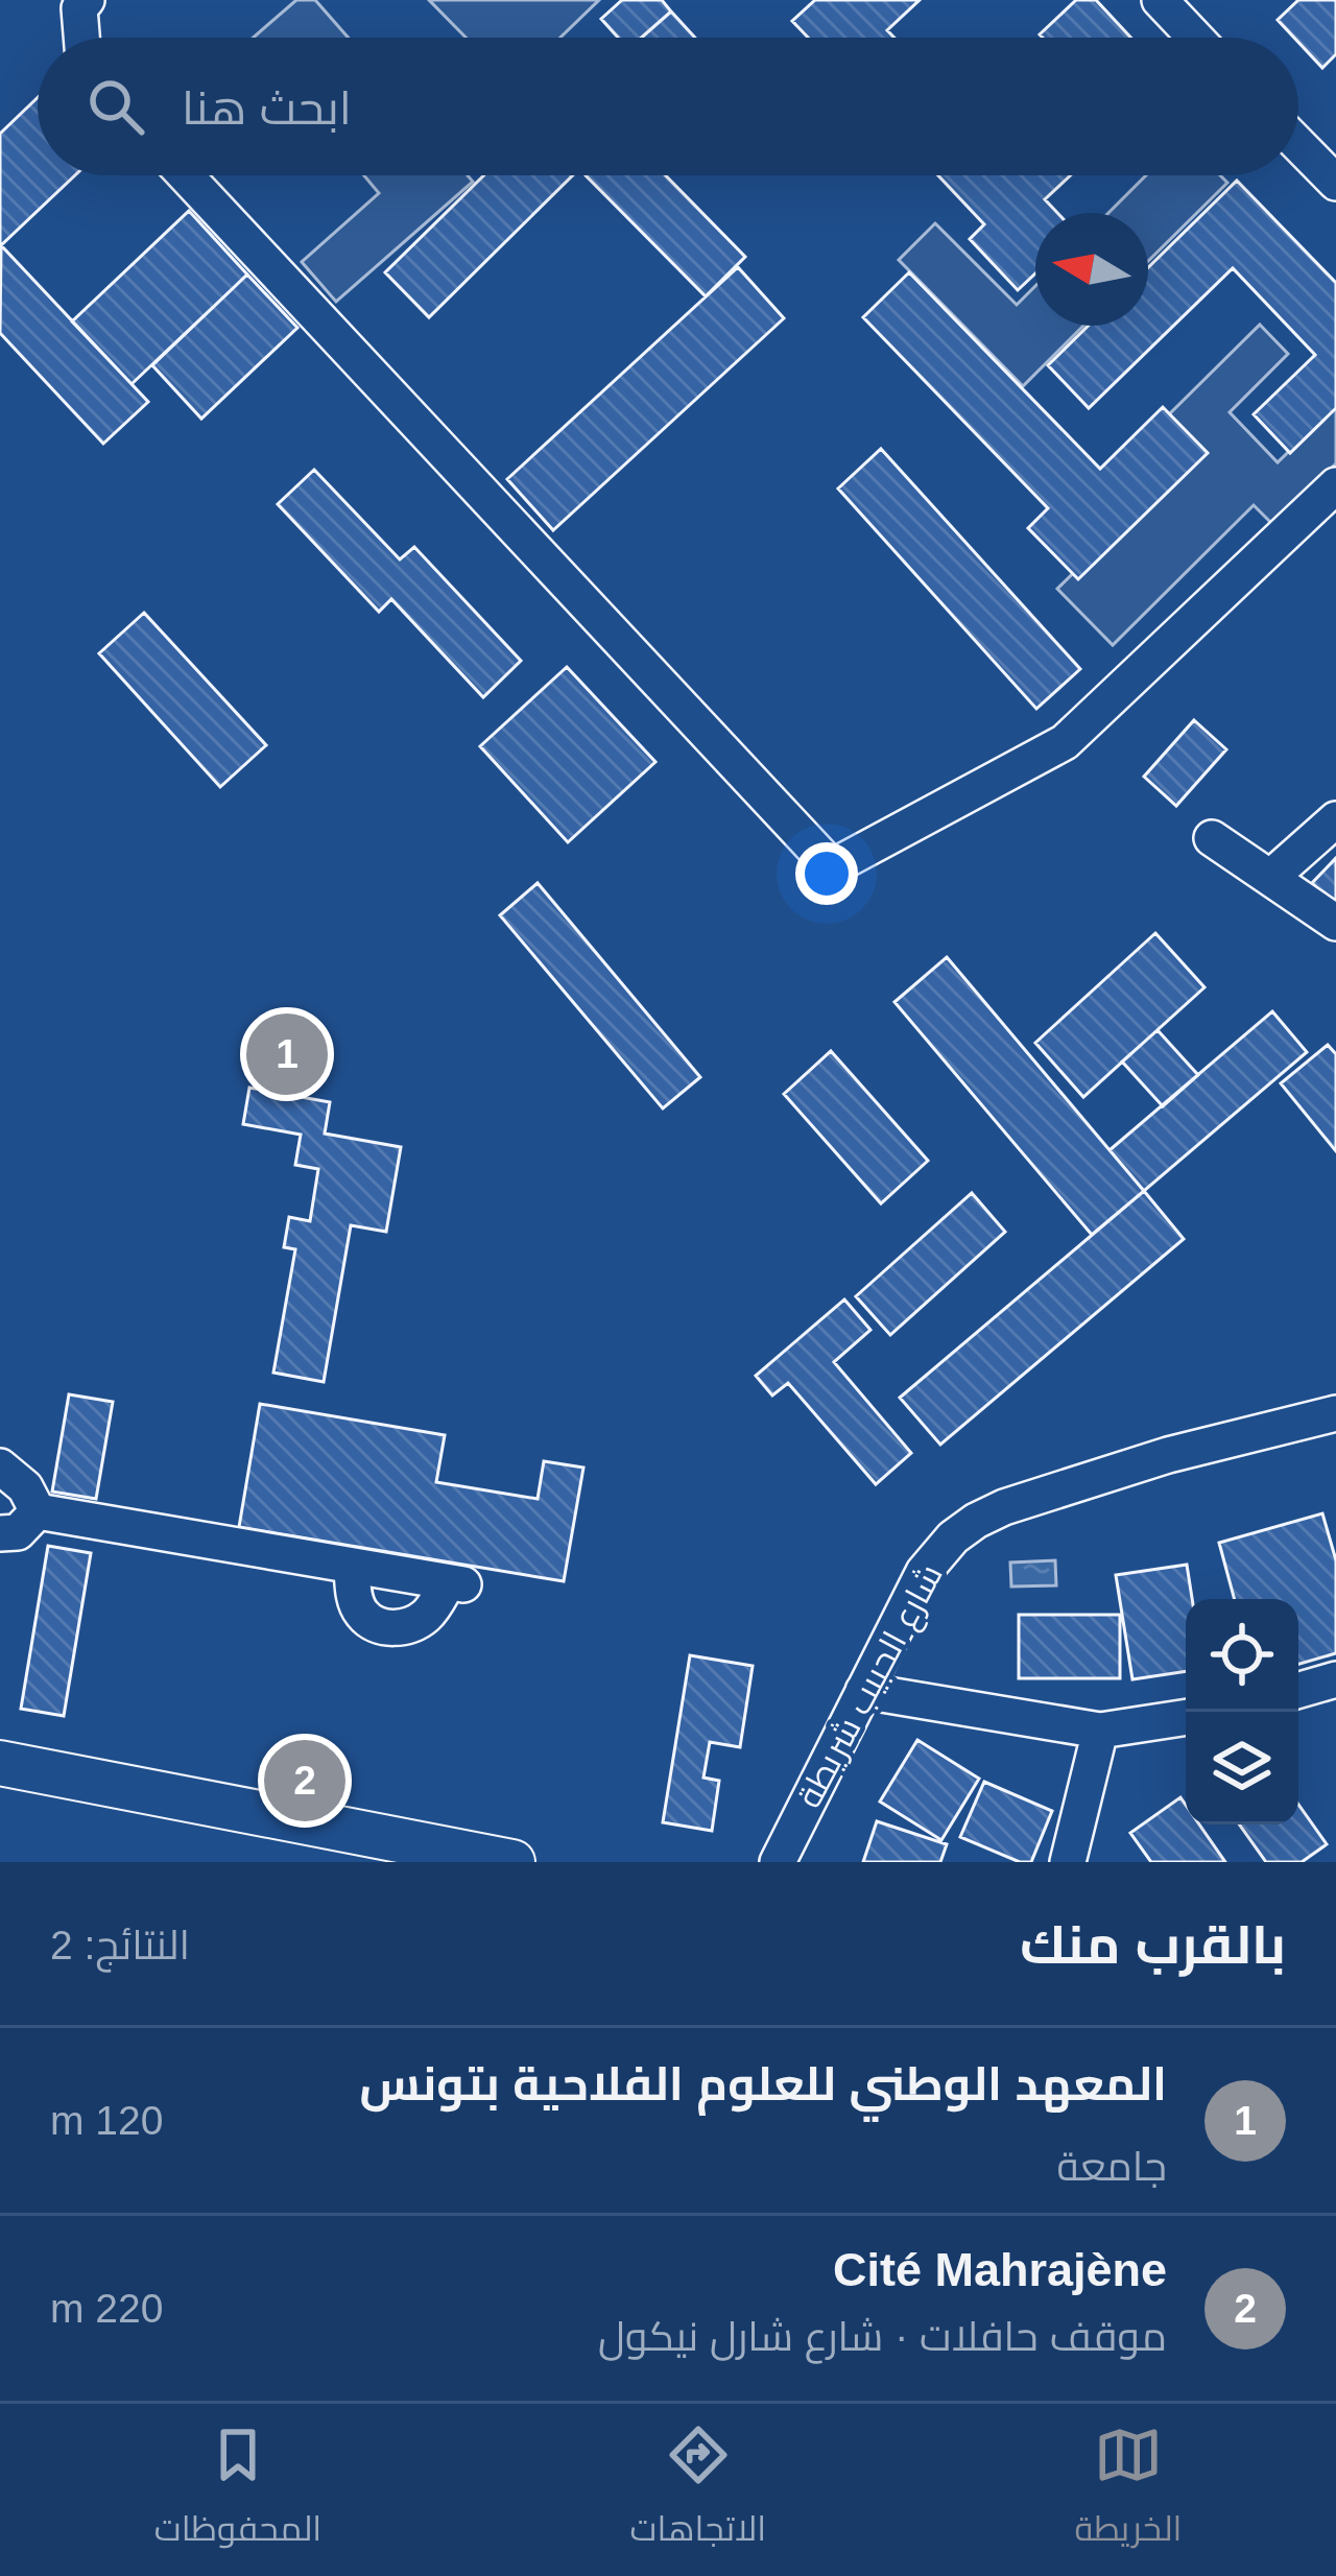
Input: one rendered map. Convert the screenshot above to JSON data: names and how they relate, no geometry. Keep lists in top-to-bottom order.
{
  "streets": {
    "street": ["شارع الحبيب شريطة"]
  },
  "north": "left",
  "page": {
    "search": "ابحث هنا",
    "pins": ["1", "2"],
    "heading": ["بالقرب منك", "النتائج: 2"],
    "list": [
      {
        "mark": "1",
        "name": "المعهد الوطني للعلوم الفلاحية بتونس",
        "note": "جامعة",
        "value": "120 m"
      },
      {
        "mark": "2",
        "name": "Cité Mahrajène",
        "note": "موقف حافلات · شارع شارل نيكول",
        "value": "220 m"
      }
    ],
    "nav": ["الخريطة", "الاتجاهات", "المحفوظات"]
  }
}
